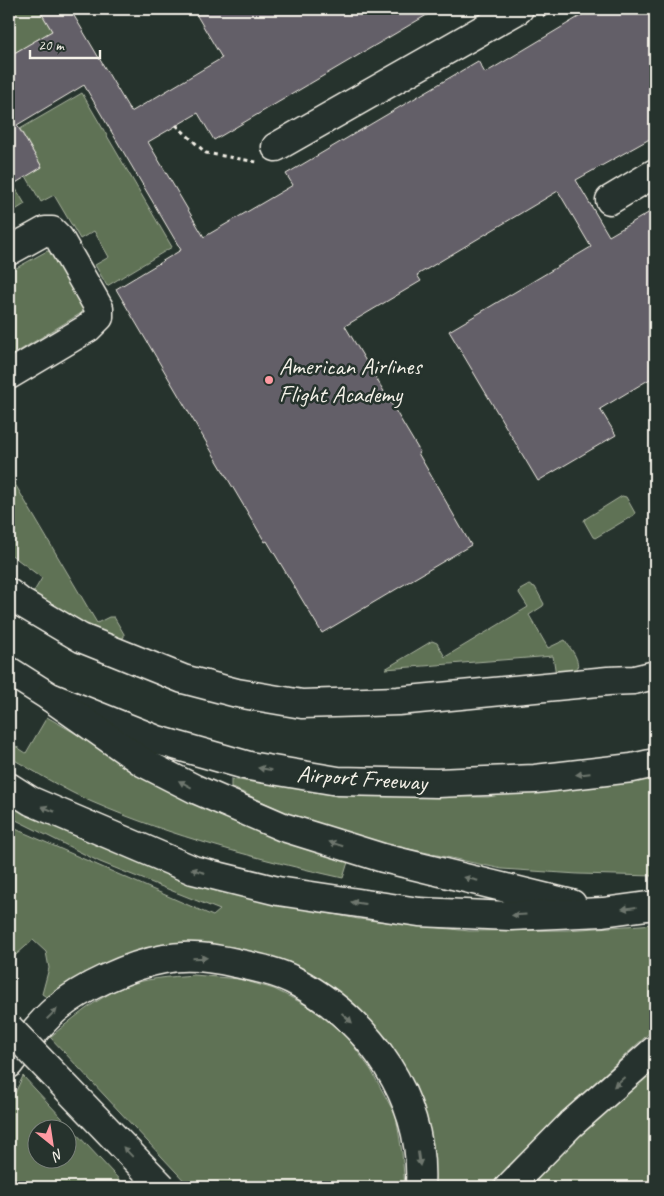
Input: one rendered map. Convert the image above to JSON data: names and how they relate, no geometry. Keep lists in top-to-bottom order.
{
  "streets": {
    "main road": ["Airport Freeway"]
  },
  "places": ["American Airlines Flight Academy"],
  "scale_bar": "20 m",
  "north": "bottom right"
}
